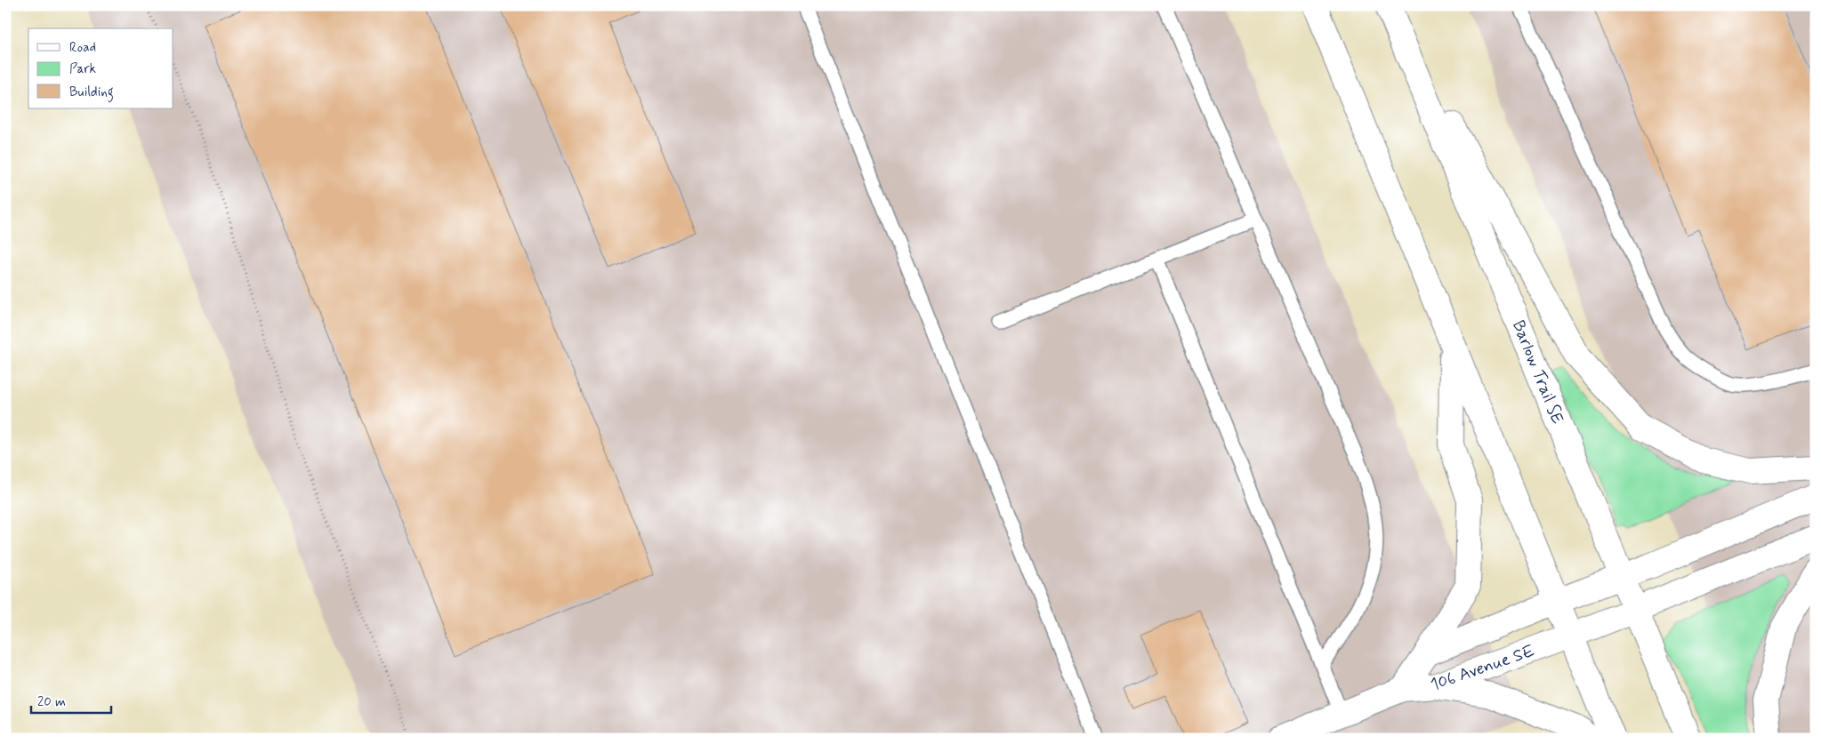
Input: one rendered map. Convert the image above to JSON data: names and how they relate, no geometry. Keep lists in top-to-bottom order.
{
  "streets": {
    "main road": ["Barlow Trail SE", "106 Avenue SE"]
  },
  "crossings": [
    ["Barlow Trail SE", "106 Avenue SE"]
  ],
  "legend": ["Road", "Park", "Building"],
  "scale_bar": "20 m"
}
